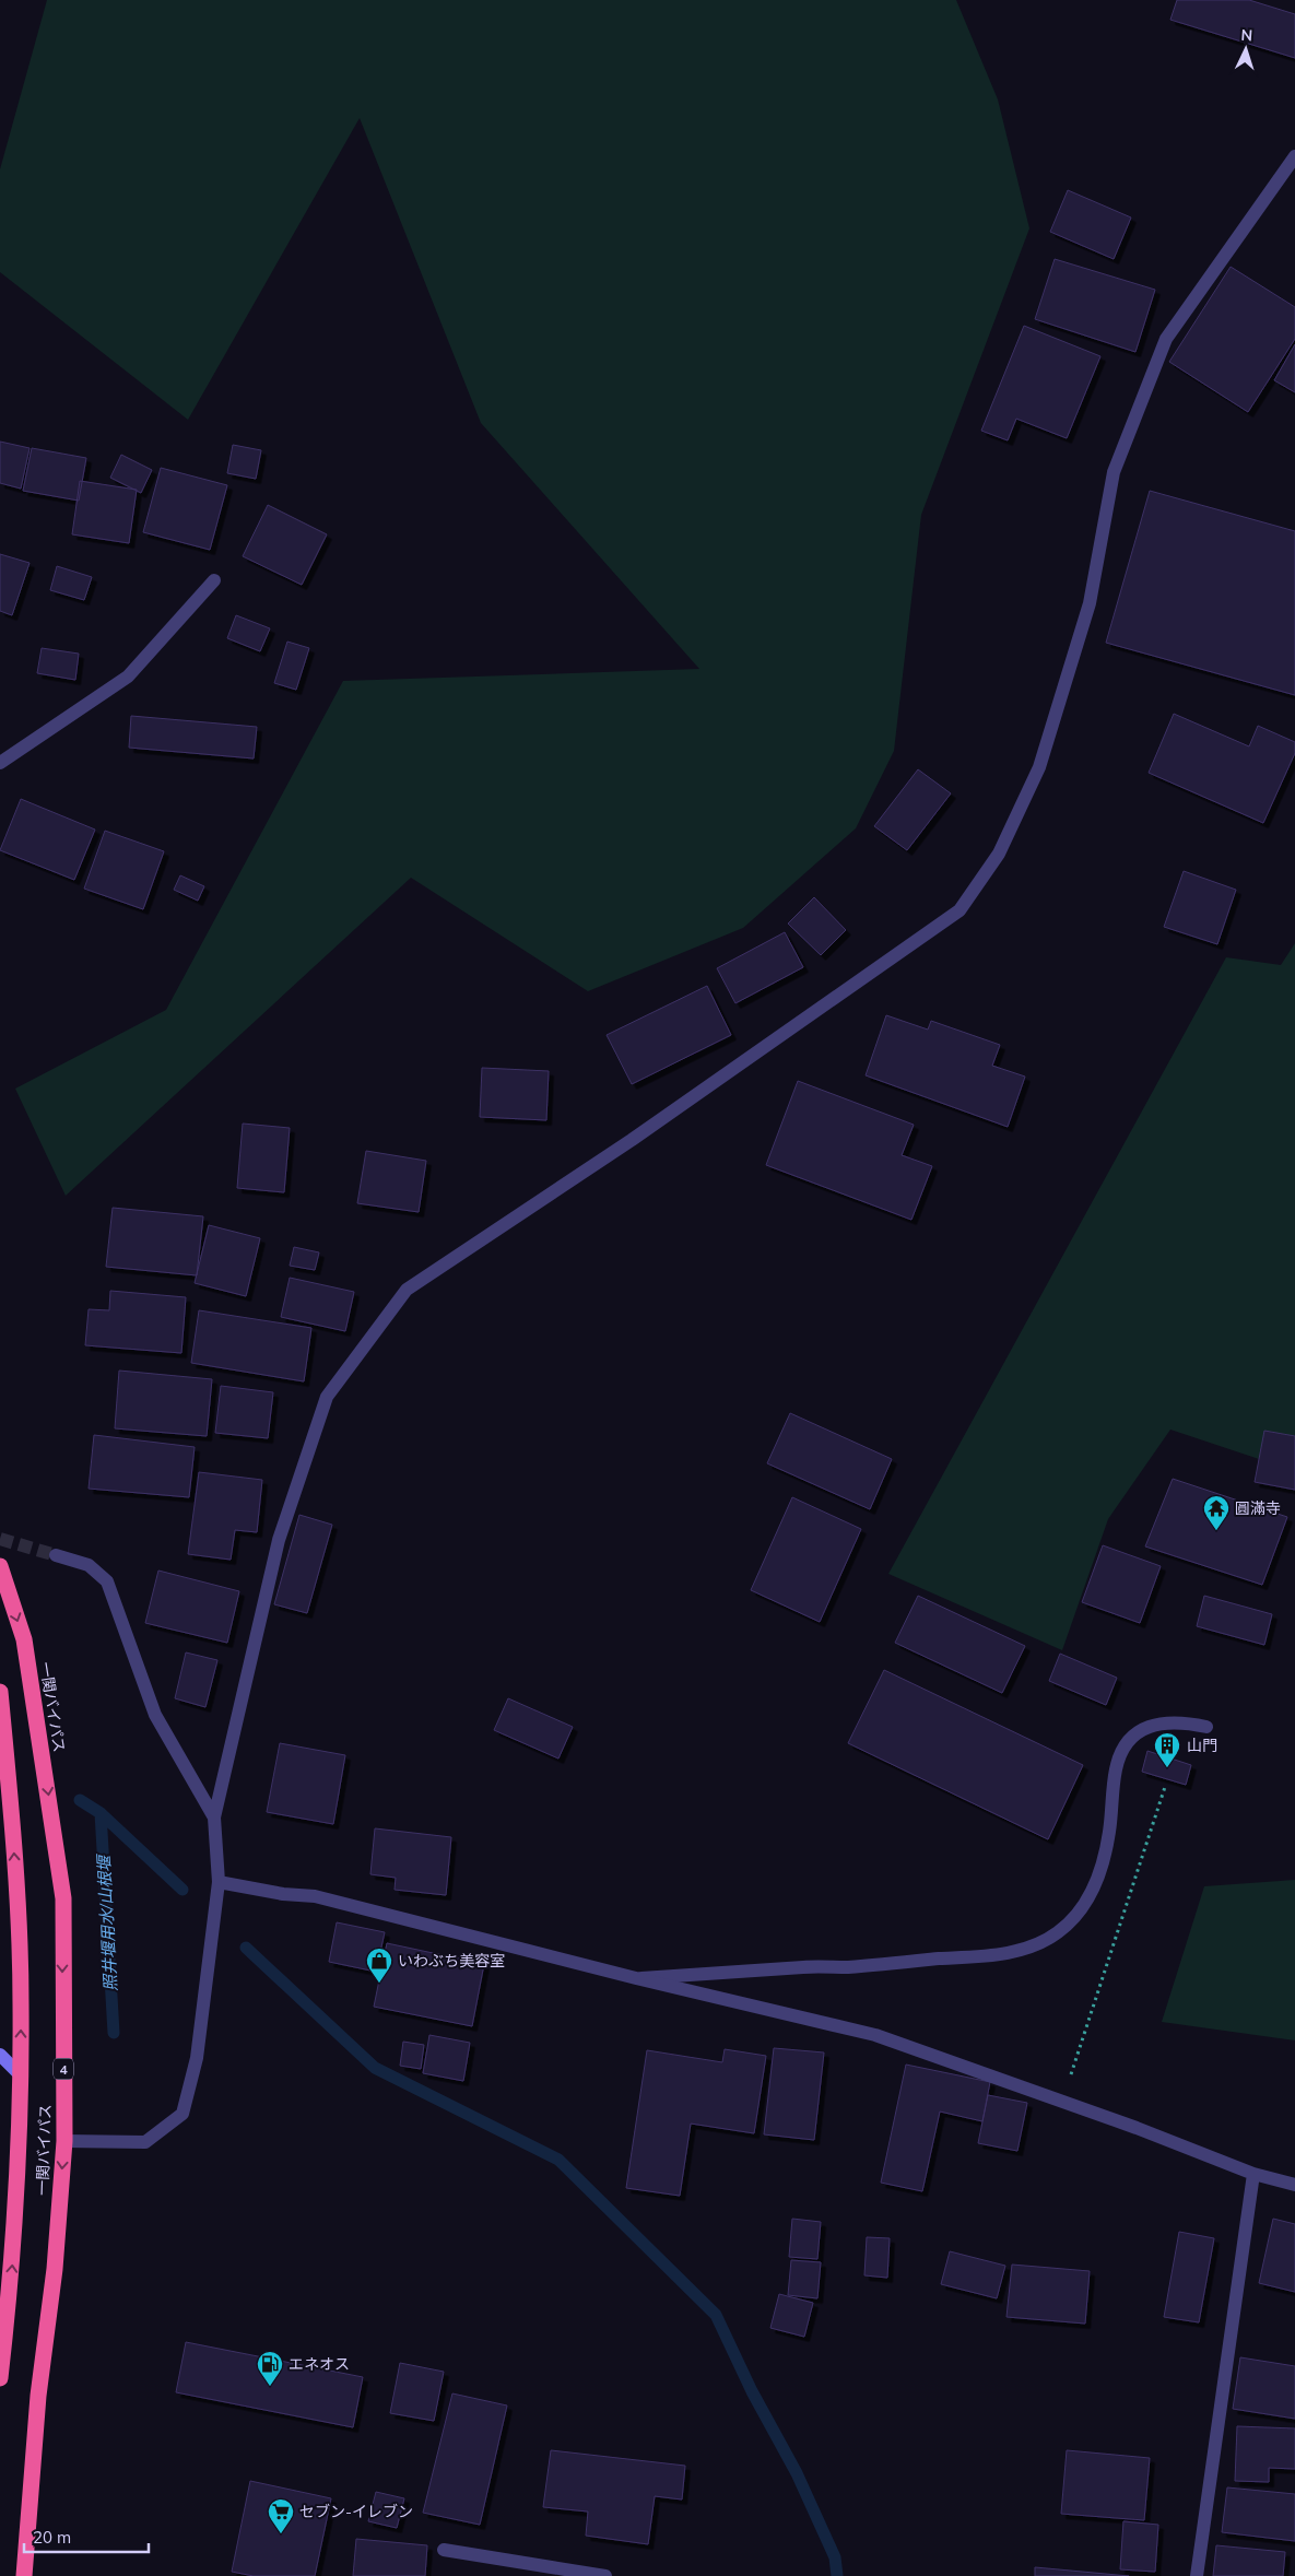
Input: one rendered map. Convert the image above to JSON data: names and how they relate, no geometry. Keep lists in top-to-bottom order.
{
  "streets": {
    "highway": ["一関バイパス", "4"]
  },
  "water": ["照井堰用水/山根堰"],
  "places": {
    "temple": ["圓滿寺"],
    "building": ["山門"],
    "shop": ["いわぶち美容室"],
    "fuel station": ["エネオス"],
    "supermarket": ["セブン-イレブン"]
  },
  "scale_bar": "20 m",
  "north": "top"
}
